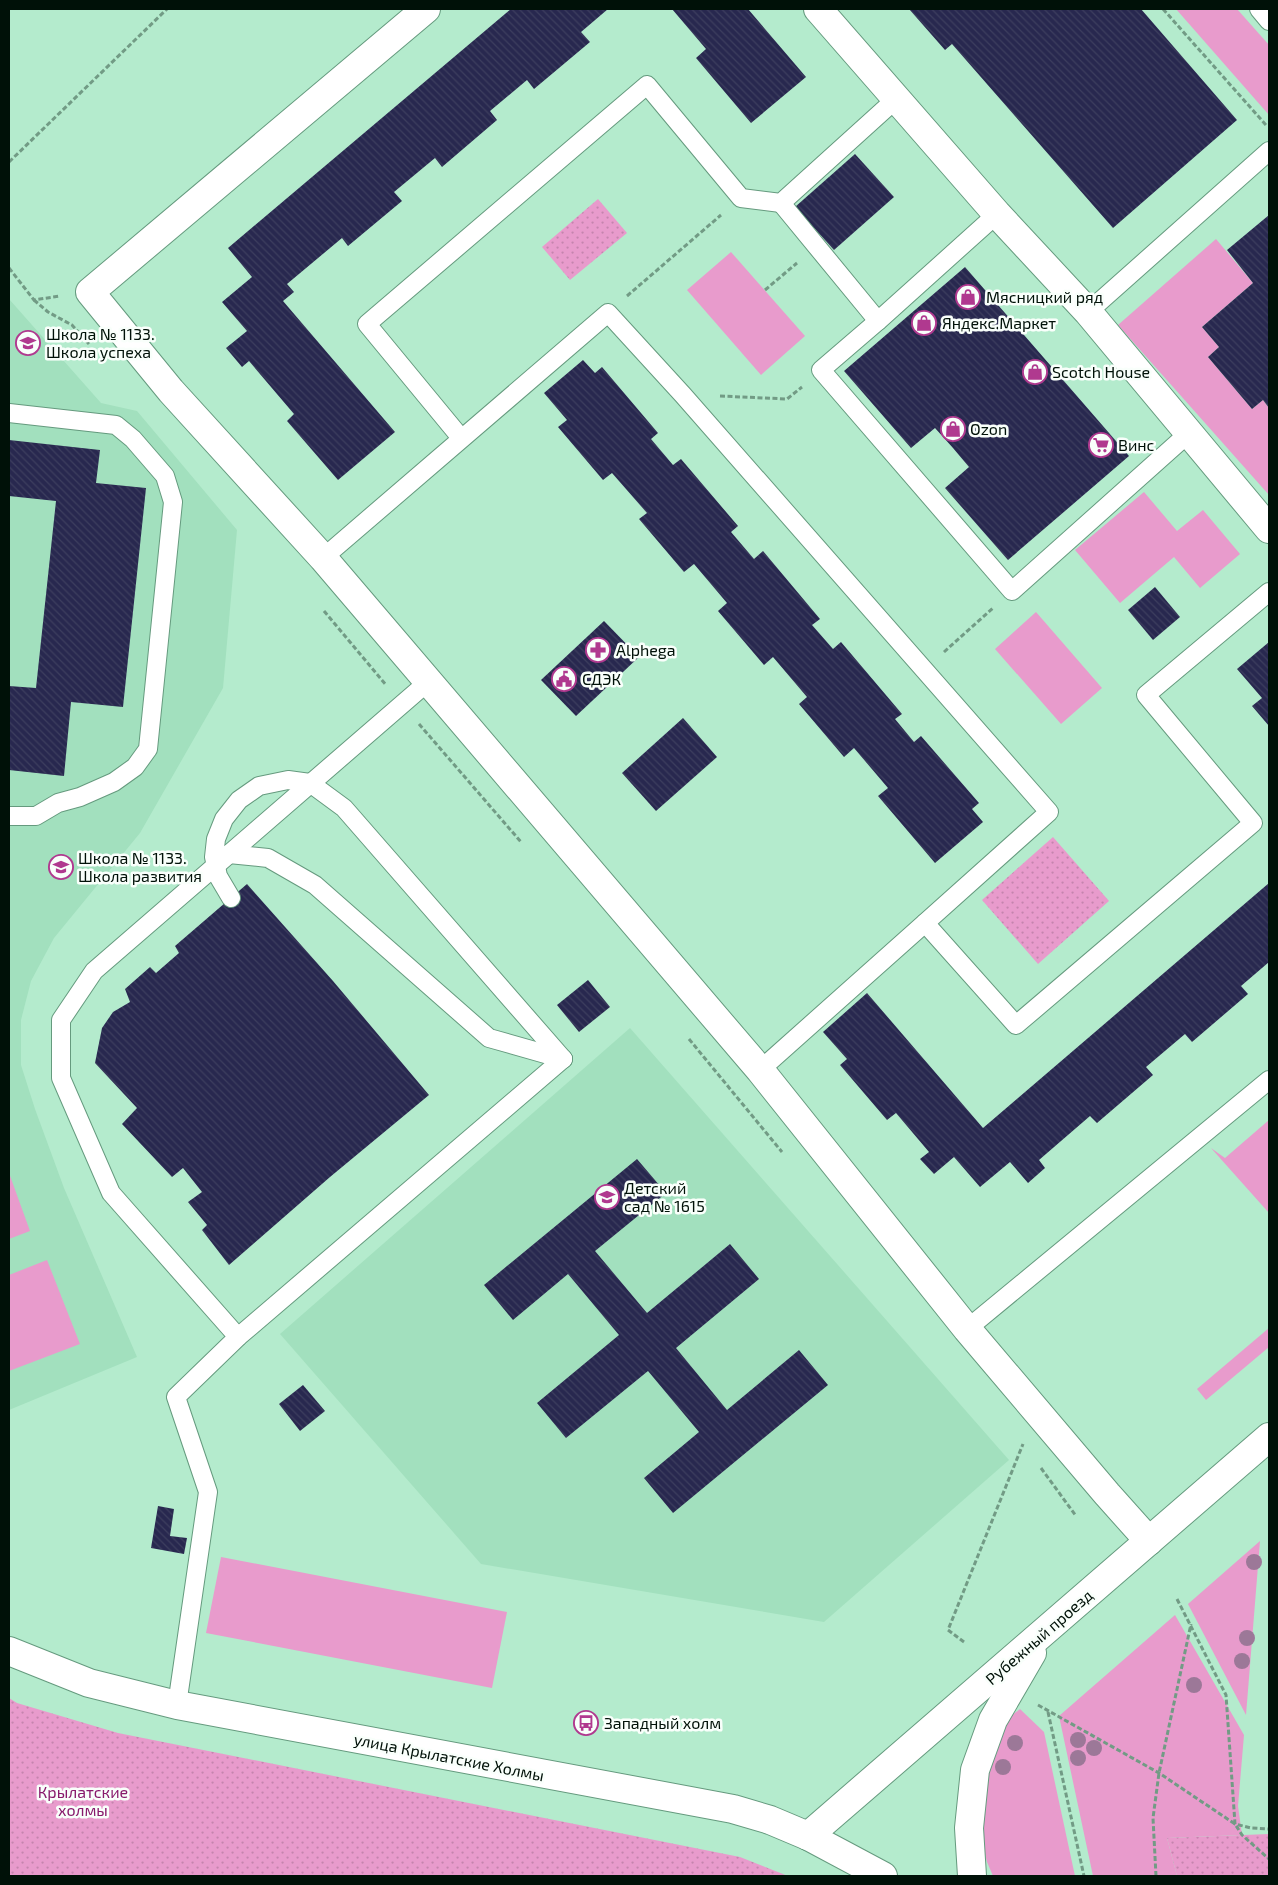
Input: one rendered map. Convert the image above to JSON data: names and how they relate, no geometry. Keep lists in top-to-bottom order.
{
  "streets": {
    "street": ["Рубежный проезд", "улица Крылатские Холмы"]
  },
  "crossings": [
    ["Рубежный проезд", "улица Крылатские Холмы"]
  ],
  "parks": ["Крылатские холмы"],
  "places": {
    "shop": [
      "Мясницкий ряд",
      "Яндекс.Маркет",
      "Scotch House",
      "Ozon"
    ],
    "school or university": ["Школа № 1133. Школа успеха", "Школа № 1133. Школа развития", "Детский сад № 1615"],
    "supermarket": ["Винс"],
    "pharmacy": ["Alphega"],
    "public building": ["СДЭК"],
    "bus stop": ["Западный холм"]
  }
}
